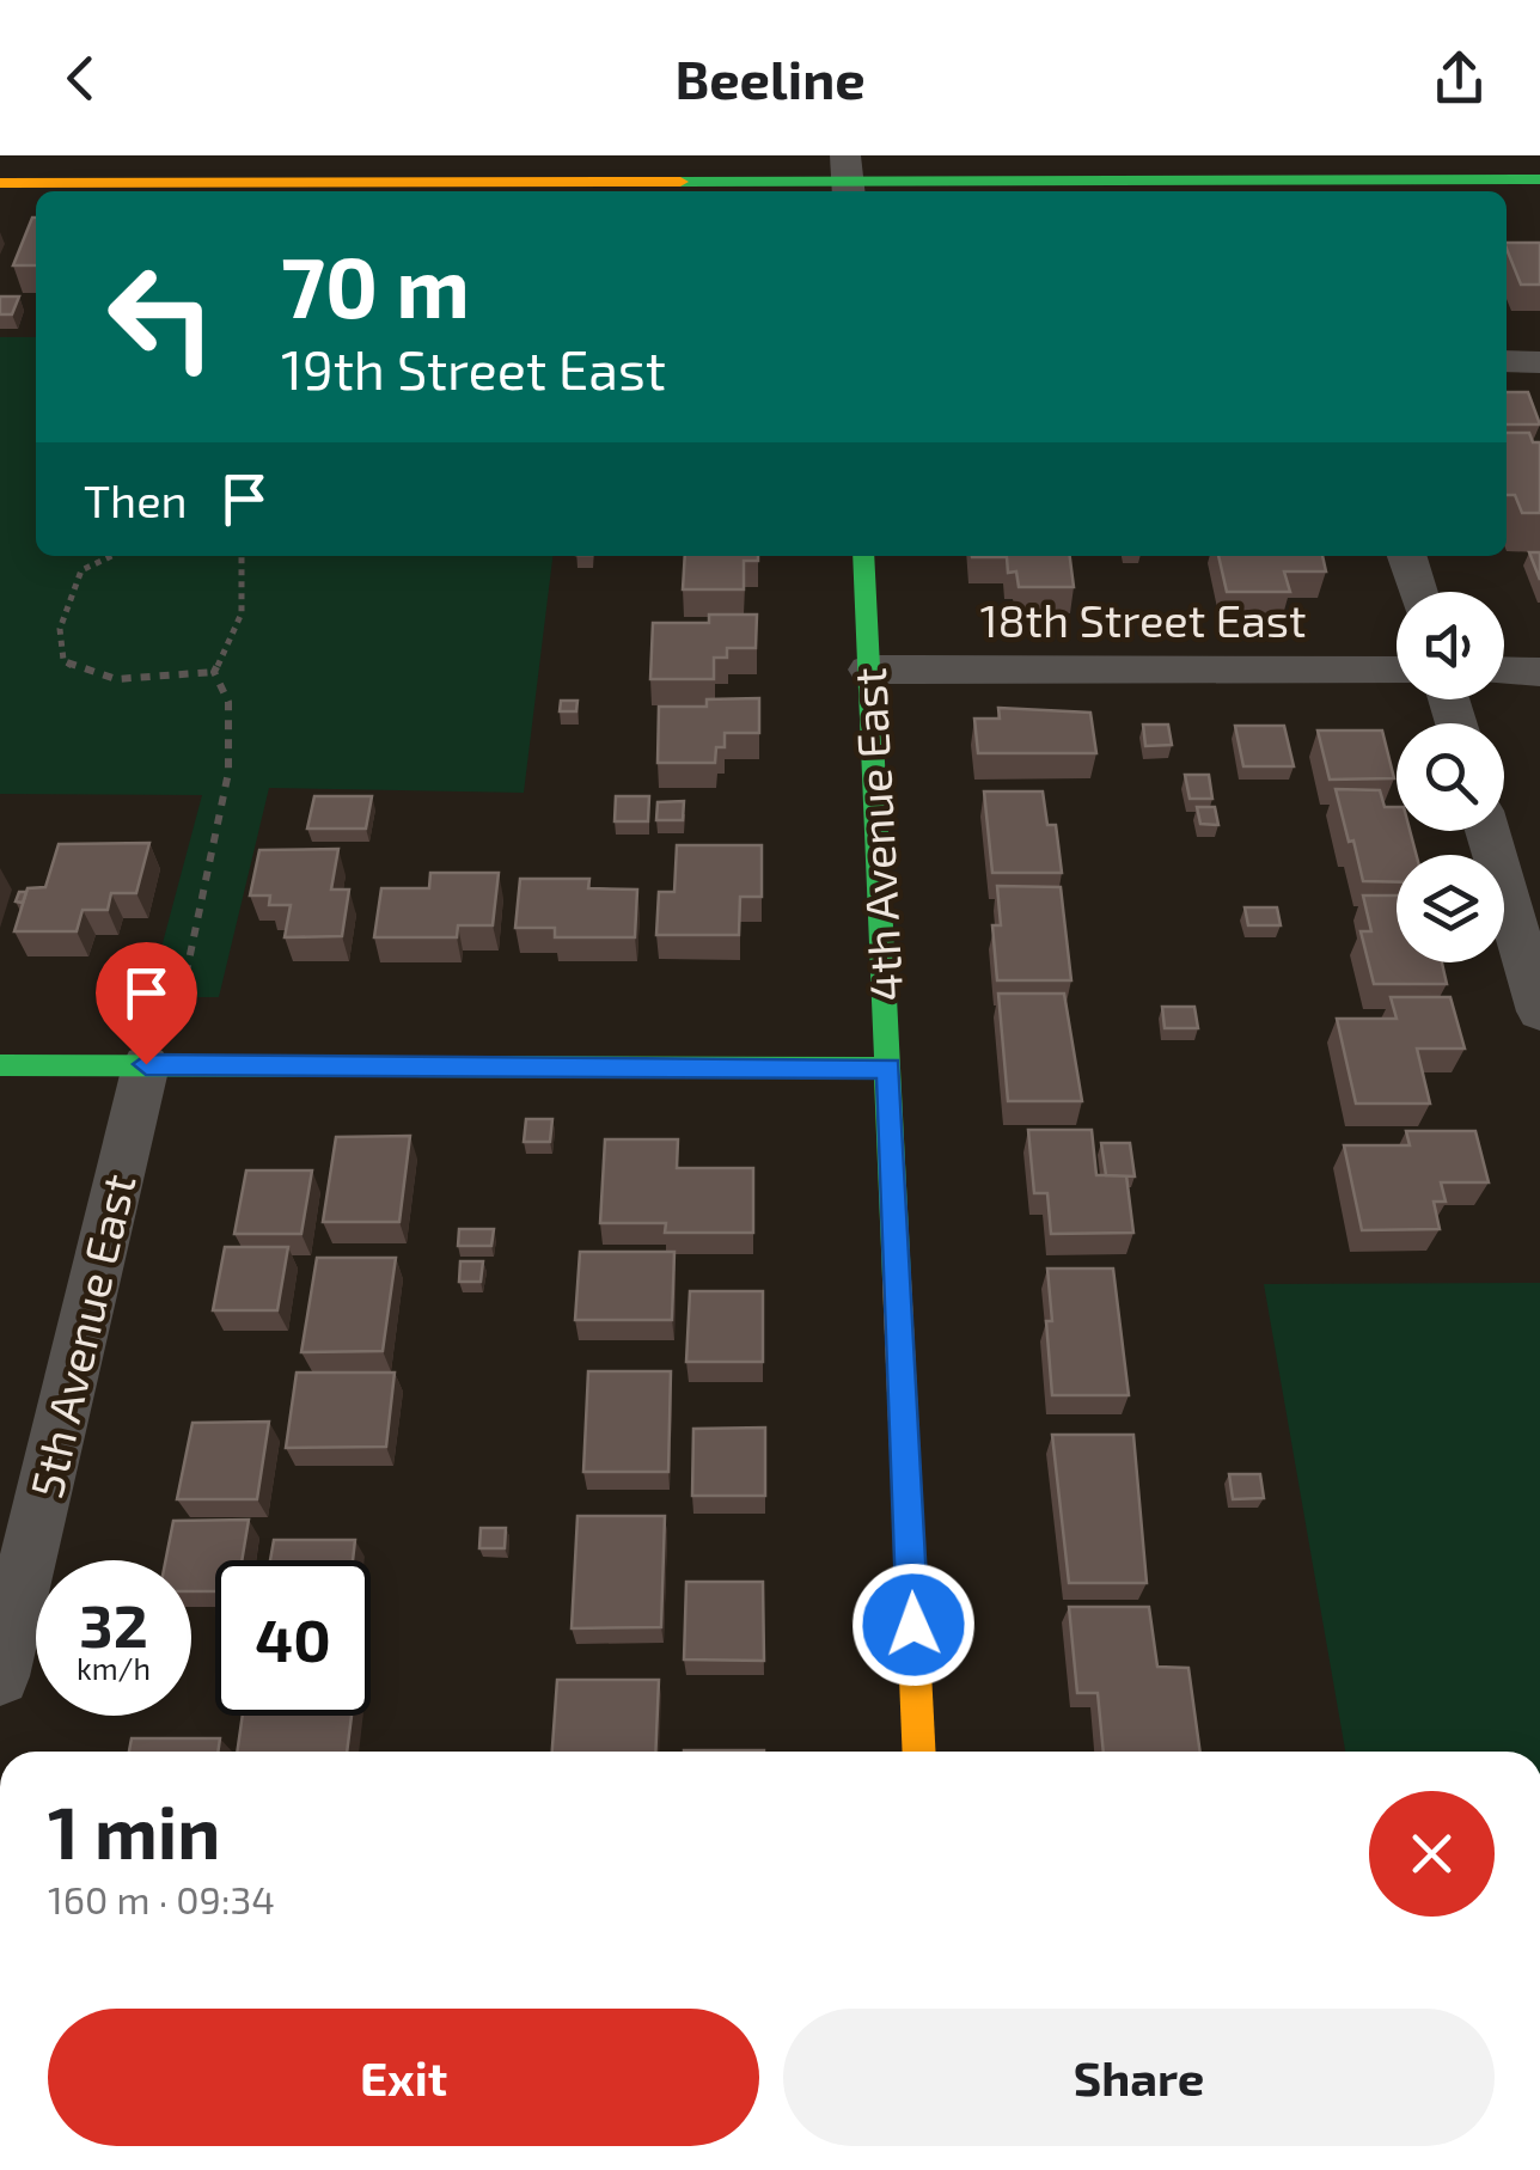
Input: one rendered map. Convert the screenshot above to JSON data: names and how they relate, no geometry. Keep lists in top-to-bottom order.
{
  "streets": {
    "street": ["18th Street East", "4th Avenue East", "5th Avenue East"]
  },
  "crossings": [
    ["18th Street East", "4th Avenue East"]
  ],
  "page": {
    "header": "Beeline",
    "turn": ["70 m", "19th Street East"],
    "then": "Then",
    "speed": "32 km/h",
    "limit": "40",
    "heading": ["1 min", "160 m · 09:34"],
    "buttons": ["Exit", "Share"]
  }
}
